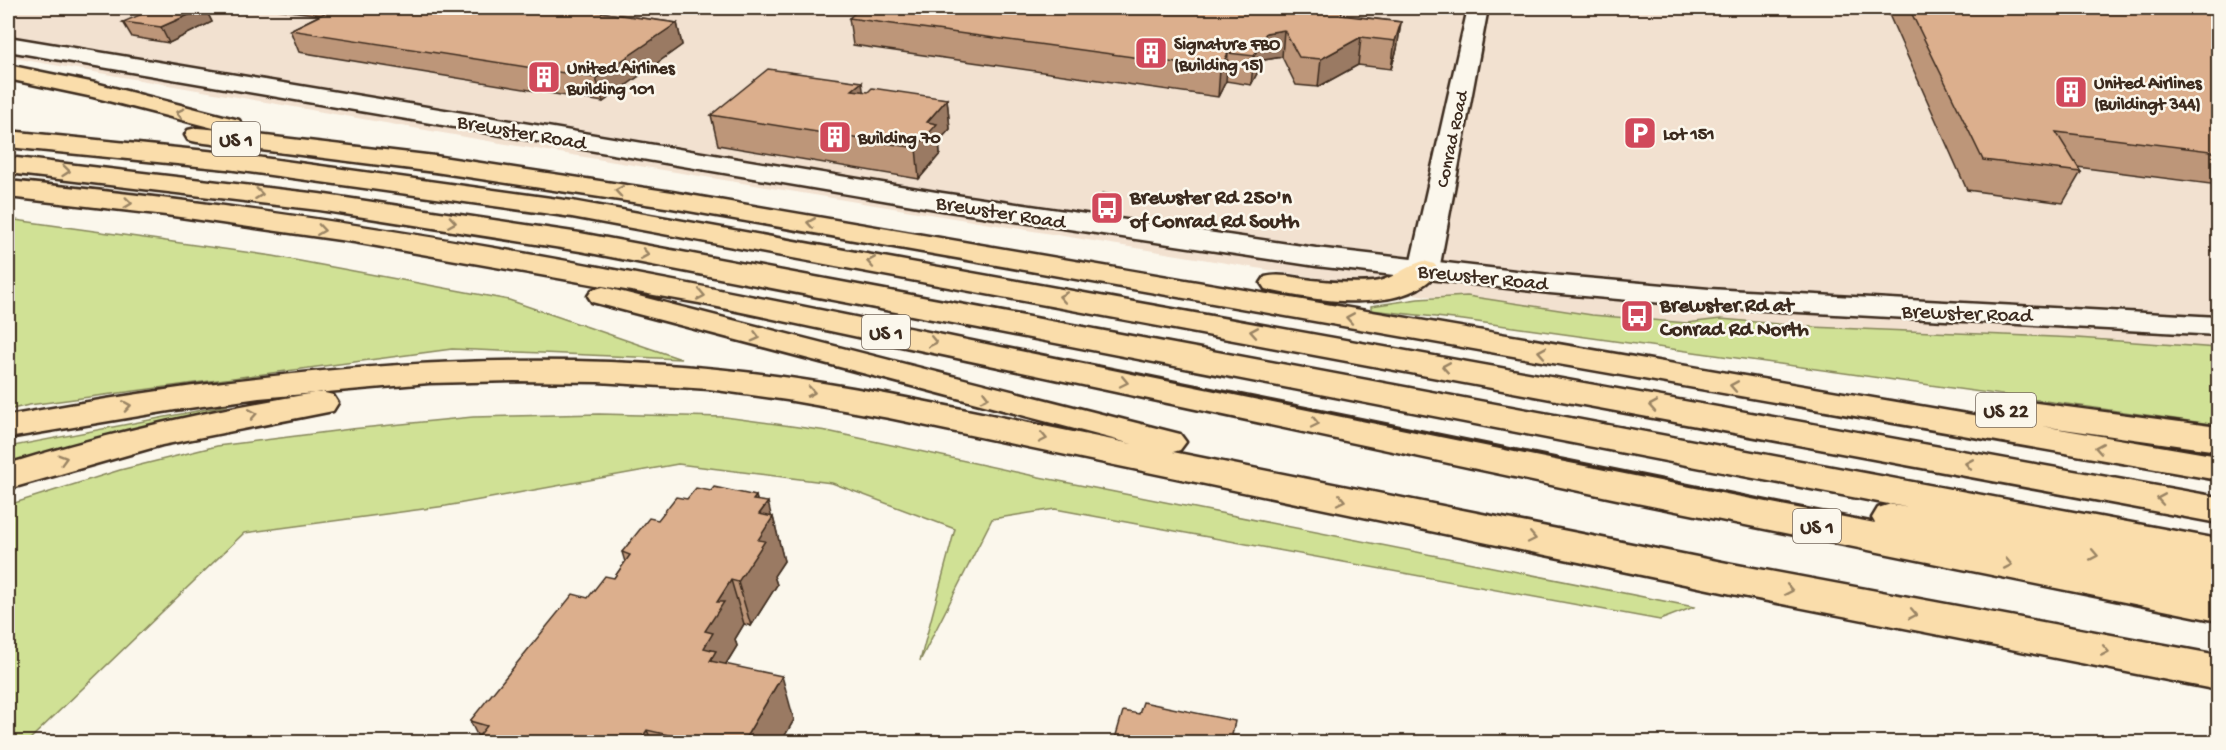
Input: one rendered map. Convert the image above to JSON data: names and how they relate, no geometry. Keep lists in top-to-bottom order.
{
  "streets": {
    "highway": ["US 1", "US 22"],
    "street": ["Brewster Road", "Conrad Road"]
  },
  "crossings": [
    ["Brewster Road", "Conrad Road"],
    ["US 1", "US 22"]
  ],
  "places": {
    "building": [
      "Signature FBO (Building 15)",
      "United Airlines Building 101",
      "United Airlines (Buildingt 344)",
      "Building 70"
    ],
    "parking": ["Lot 151"],
    "bus stop": ["Brewster Rd 250'n of Conrad Rd South", "Brewster Rd at Conrad Rd North"]
  }
}
